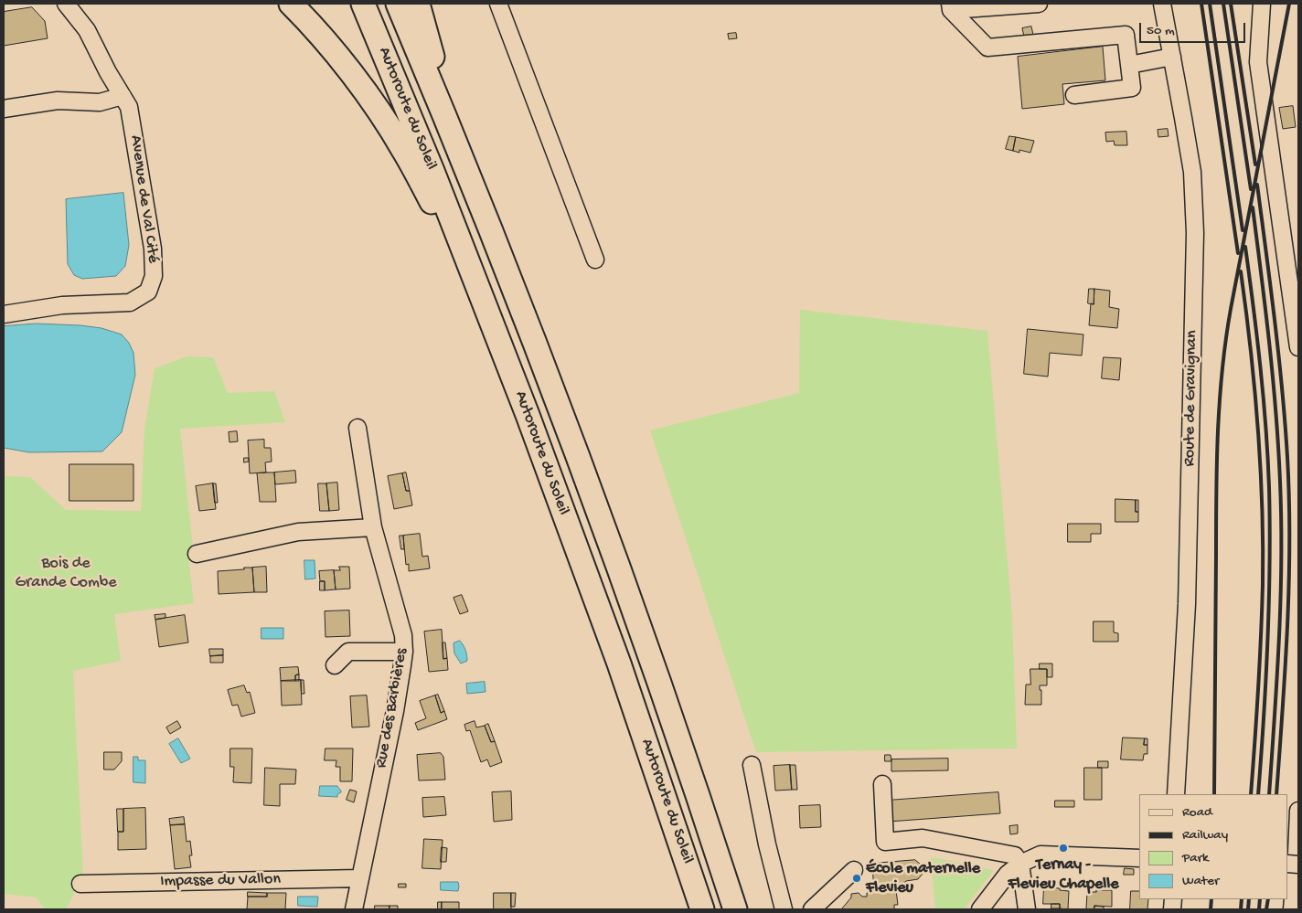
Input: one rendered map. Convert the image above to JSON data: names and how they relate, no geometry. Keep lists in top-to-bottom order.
{
  "streets": {
    "highway": ["Autoroute du Soleil"],
    "street": [
      "Avenue de Val Cité",
      "Route de Gravignan",
      "Rue des Barbières",
      "Impasse du Vallon"
    ]
  },
  "crossings": [
    ["Rue des Barbières", "Impasse du Vallon"]
  ],
  "parks": ["Bois de Grande Combe"],
  "places": ["Ternay - Flevieu Chapelle", "École maternelle Flevieu"],
  "legend": [
    "Road",
    "Railway",
    "Park",
    "Water"
  ],
  "scale_bar": "50 m"
}
